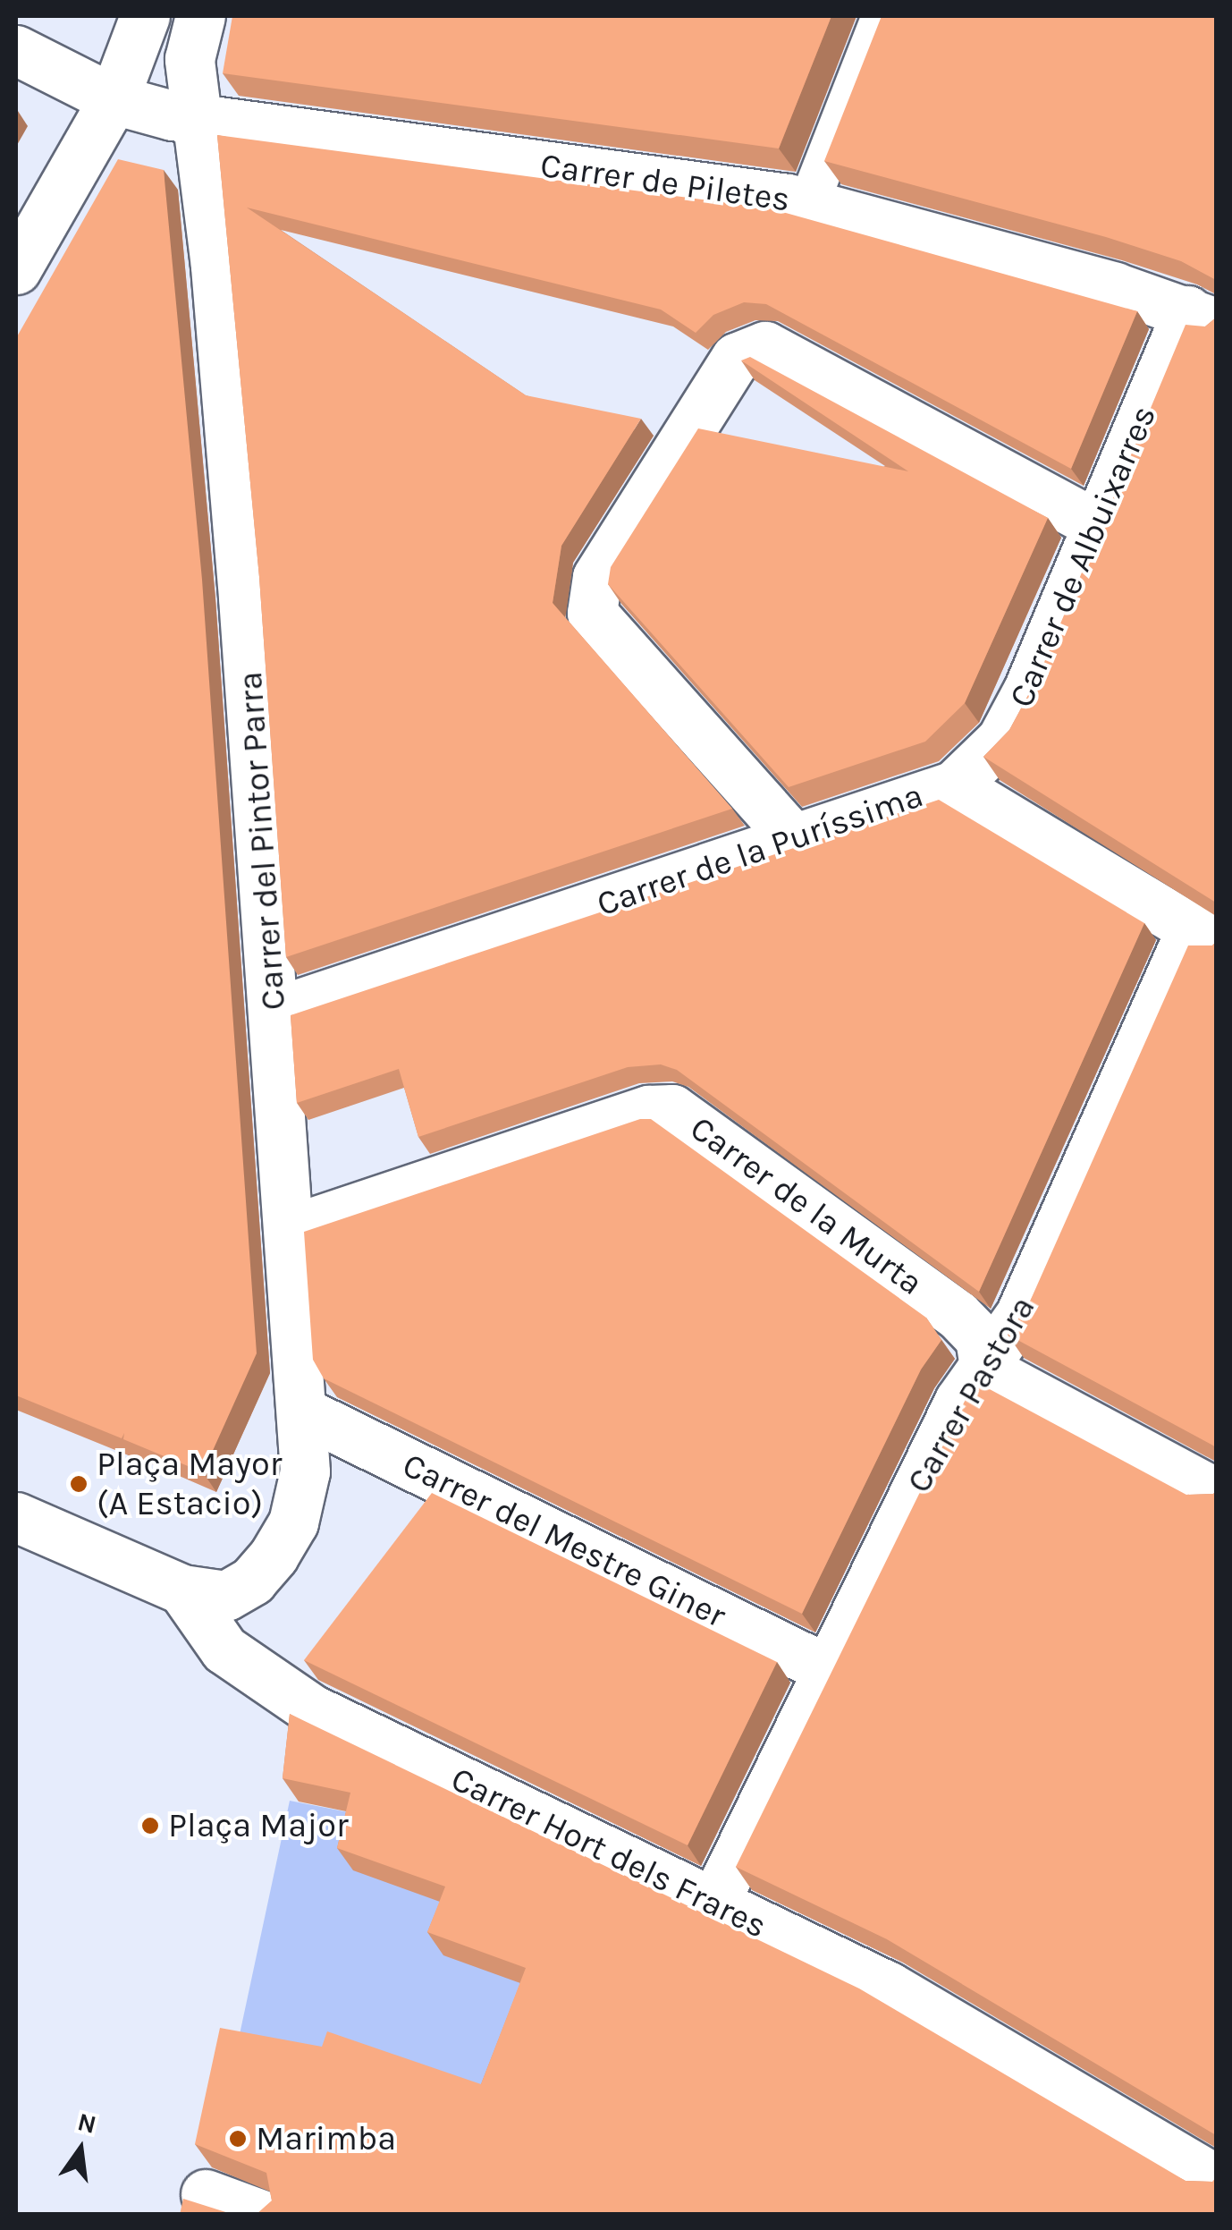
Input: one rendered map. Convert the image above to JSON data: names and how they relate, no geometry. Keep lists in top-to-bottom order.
{
  "streets": {
    "street": [
      "Carrer de Piletes",
      "Carrer de Albuixarres",
      "Carrer del Pintor Parra",
      "Carrer de la Puríssima",
      "Carrer de la Murta",
      "Carrer Pastora",
      "Carrer del Mestre Giner",
      "Carrer Hort dels Frares"
    ]
  },
  "crossings": [
    ["Carrer de Piletes", "Carrer de Albuixarres"],
    ["Carrer de Piletes", "Carrer del Pintor Parra"],
    ["Carrer de Albuixarres", "Carrer de la Puríssima"],
    ["Carrer del Pintor Parra", "Carrer de la Puríssima"],
    ["Carrer del Pintor Parra", "Carrer de la Murta"],
    ["Carrer del Pintor Parra", "Carrer del Mestre Giner"],
    ["Carrer del Pintor Parra", "Carrer Hort dels Frares"],
    ["Carrer de la Puríssima", "Carrer Pastora"],
    ["Carrer de la Murta", "Carrer Pastora"],
    ["Carrer Pastora", "Carrer del Mestre Giner"],
    ["Carrer Pastora", "Carrer Hort dels Frares"]
  ],
  "places": ["Plaça Mayor (A Estacio)", "Plaça Major", "Marimba"],
  "north": "top"
}
